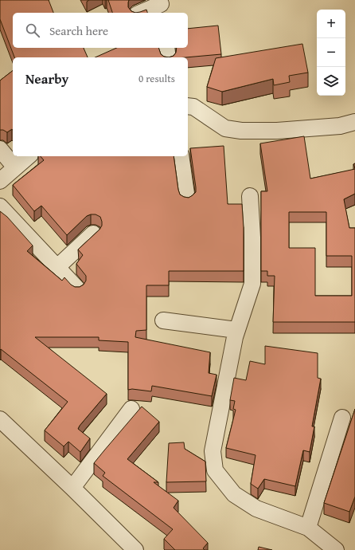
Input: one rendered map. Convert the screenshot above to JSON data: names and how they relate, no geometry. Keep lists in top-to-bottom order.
{
  "page": {
    "map_buttons": ["+", "−"],
    "search": "Search here",
    "heading": ["Nearby", "0 results"]
  }
}
